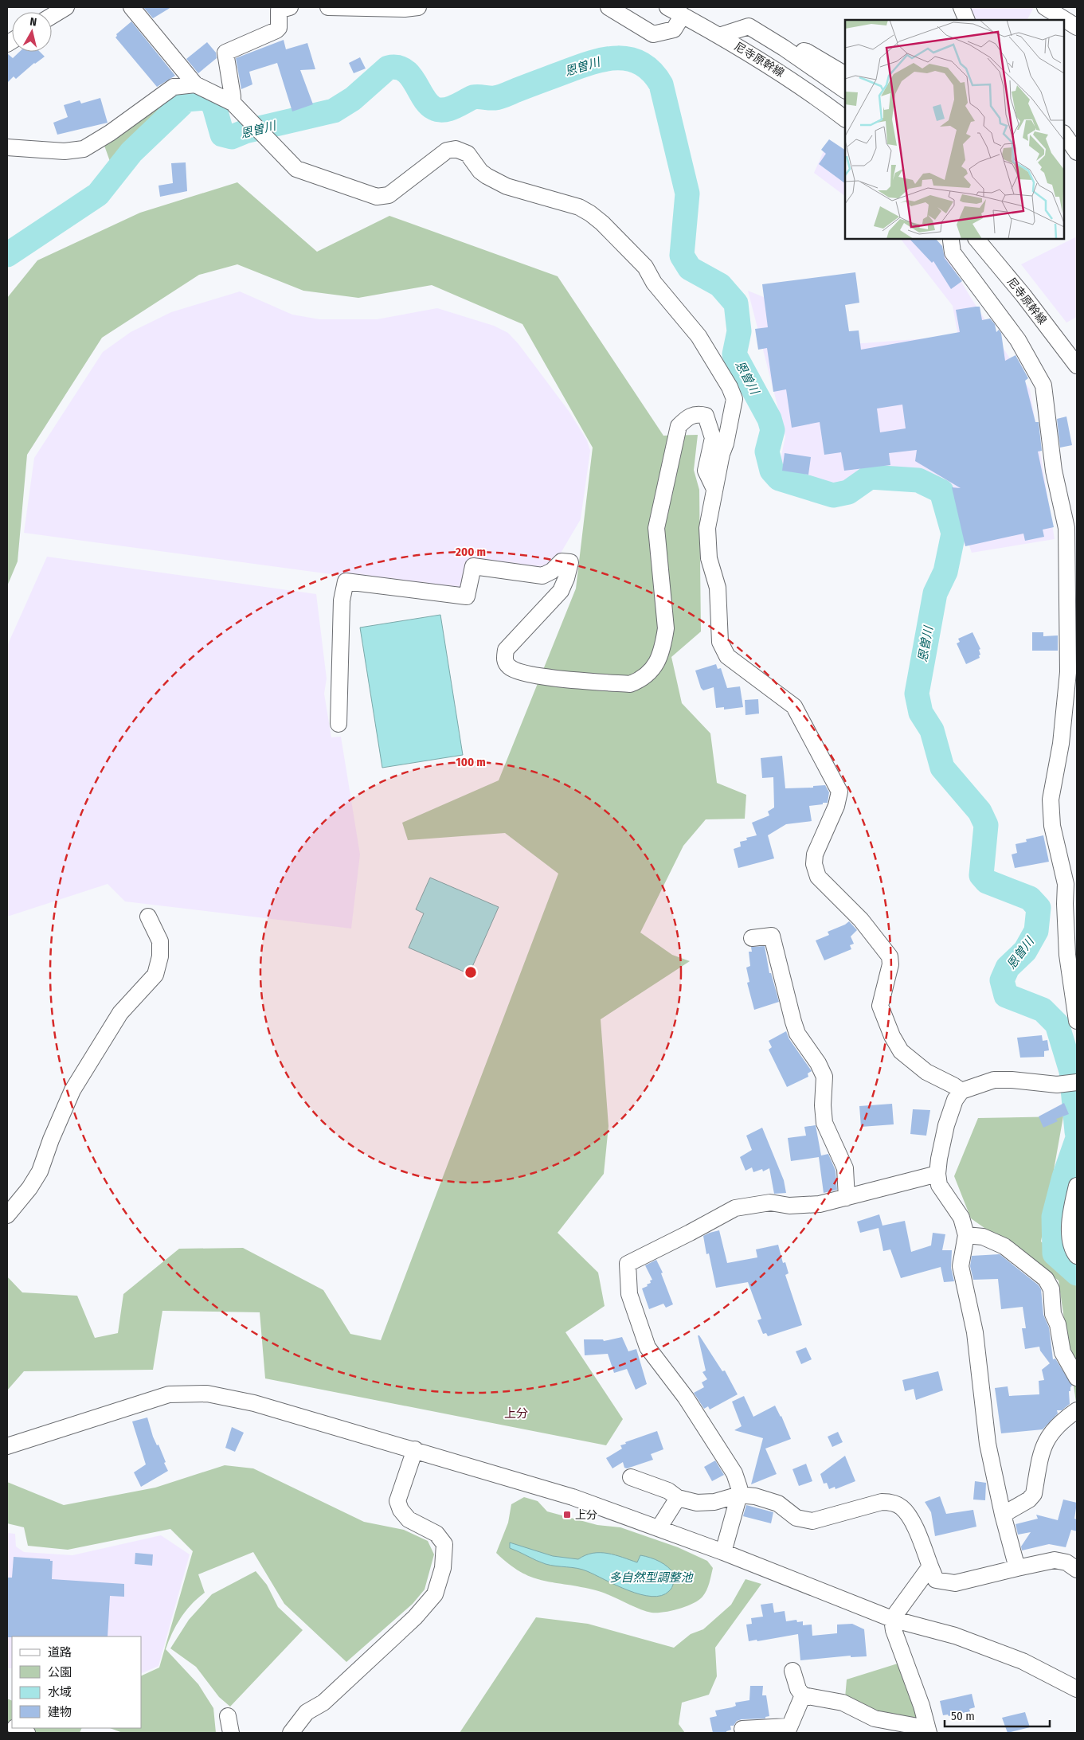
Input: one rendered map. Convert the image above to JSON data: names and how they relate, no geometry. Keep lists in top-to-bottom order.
{
  "streets": {
    "street": ["尼寺原幹線"]
  },
  "districts": ["上分"],
  "water": ["恩曽川", "多自然型調整池"],
  "places": {
    "transit": ["上分"]
  },
  "legend": [
    "道路",
    "公園",
    "水域",
    "建物"
  ],
  "scale_bar": "50 m",
  "north": "top",
  "rings": ["200 m", "100 m"]
}
